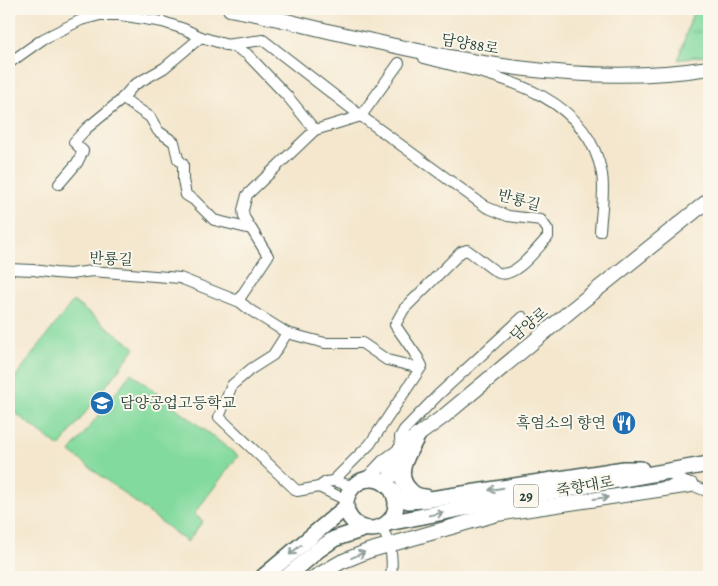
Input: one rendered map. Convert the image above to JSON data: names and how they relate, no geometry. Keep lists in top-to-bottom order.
{
  "streets": {
    "main road": [
      "담양88로",
      "담양로",
      "죽향대로",
      "29"
    ],
    "street": ["반룡길"]
  },
  "crossings": [
    ["담양로", "죽향대로"]
  ],
  "places": {
    "school or university": ["담양공업고등학교"],
    "restaurant": ["흑염소의 향연"]
  }
}
